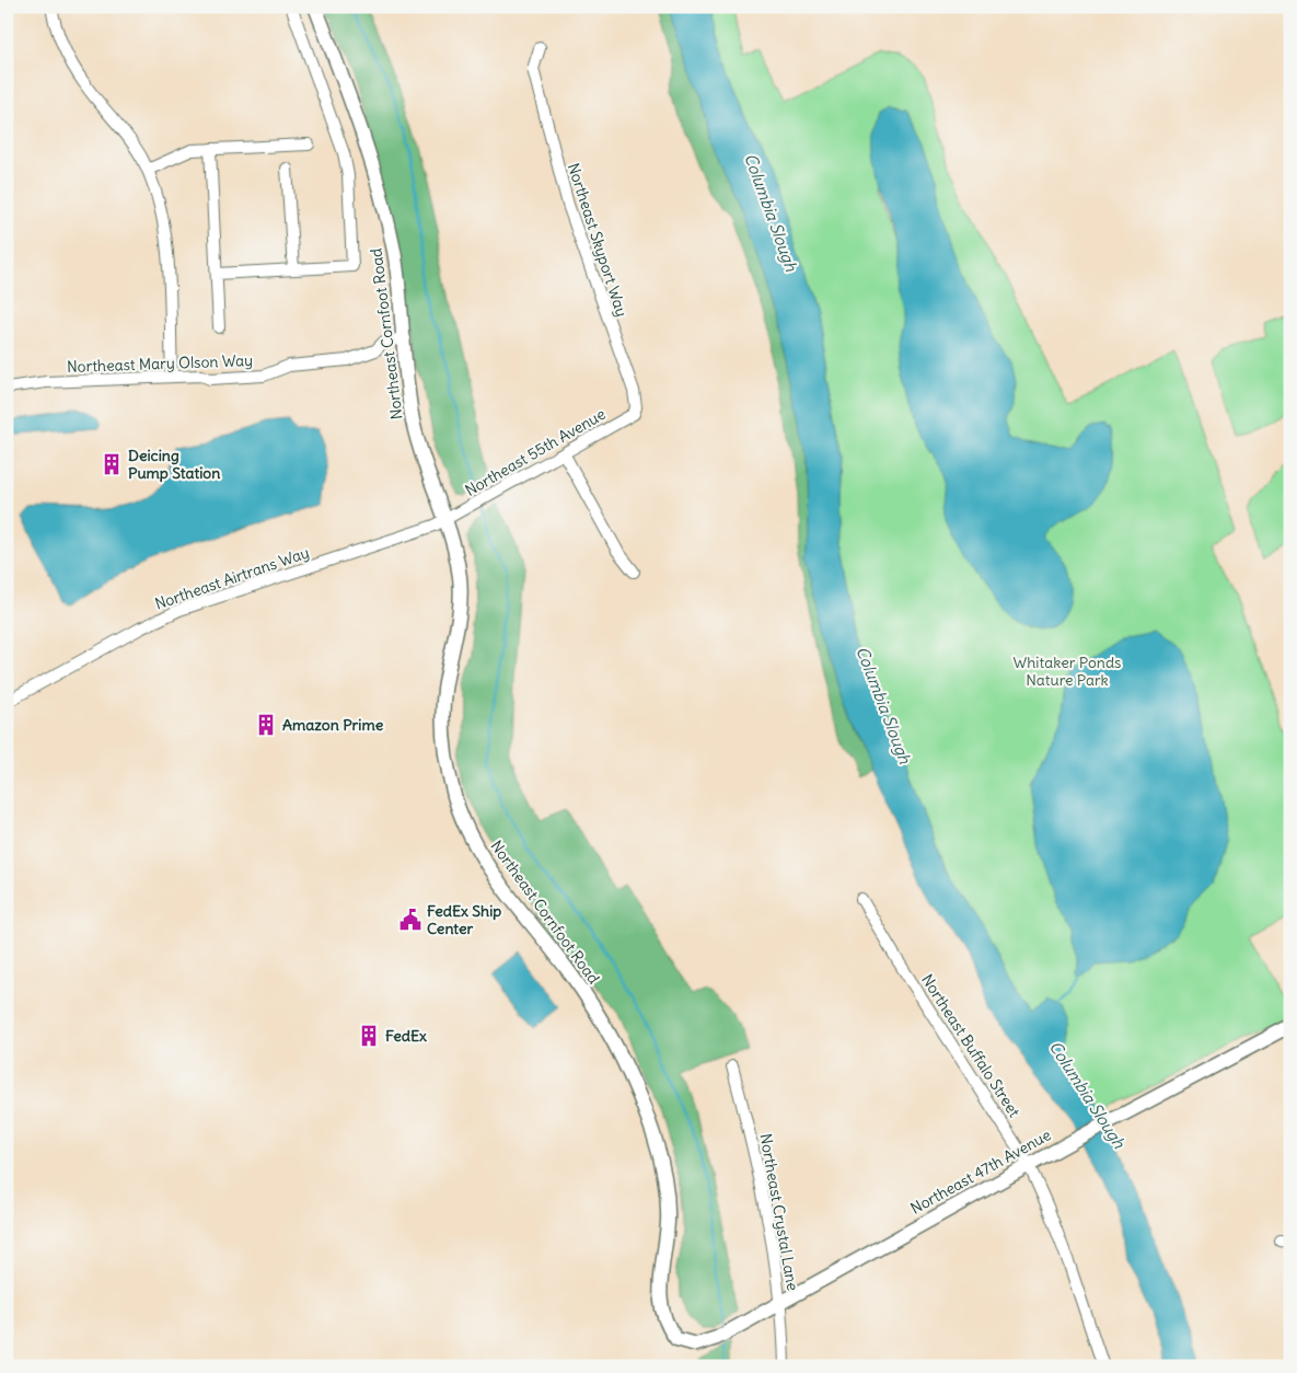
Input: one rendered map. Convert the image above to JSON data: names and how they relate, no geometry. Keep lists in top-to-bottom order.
{
  "streets": {
    "street": [
      "Northeast Skyport Way",
      "Northeast Cornfoot Road",
      "Northeast Mary Olson Way",
      "Northeast 55th Avenue",
      "Northeast Airtrans Way",
      "Northeast Buffalo Street",
      "Northeast 47th Avenue",
      "Northeast Crystal Lane"
    ]
  },
  "crossings": [
    ["Northeast Skyport Way", "Northeast 55th Avenue"],
    ["Northeast Cornfoot Road", "Northeast Mary Olson Way"],
    ["Northeast Cornfoot Road", "Northeast 55th Avenue"],
    ["Northeast Cornfoot Road", "Northeast Airtrans Way"],
    ["Northeast Cornfoot Road", "Northeast 47th Avenue"],
    ["Northeast 55th Avenue", "Northeast Airtrans Way"],
    ["Northeast Buffalo Street", "Northeast 47th Avenue"],
    ["Northeast 47th Avenue", "Northeast Crystal Lane"]
  ],
  "water": ["Columbia Slough"],
  "parks": ["Whitaker Ponds Nature Park"],
  "places": {
    "building": ["Deicing Pump Station", "Amazon Prime", "FedEx"],
    "public building": ["FedEx Ship Center"]
  }
}
